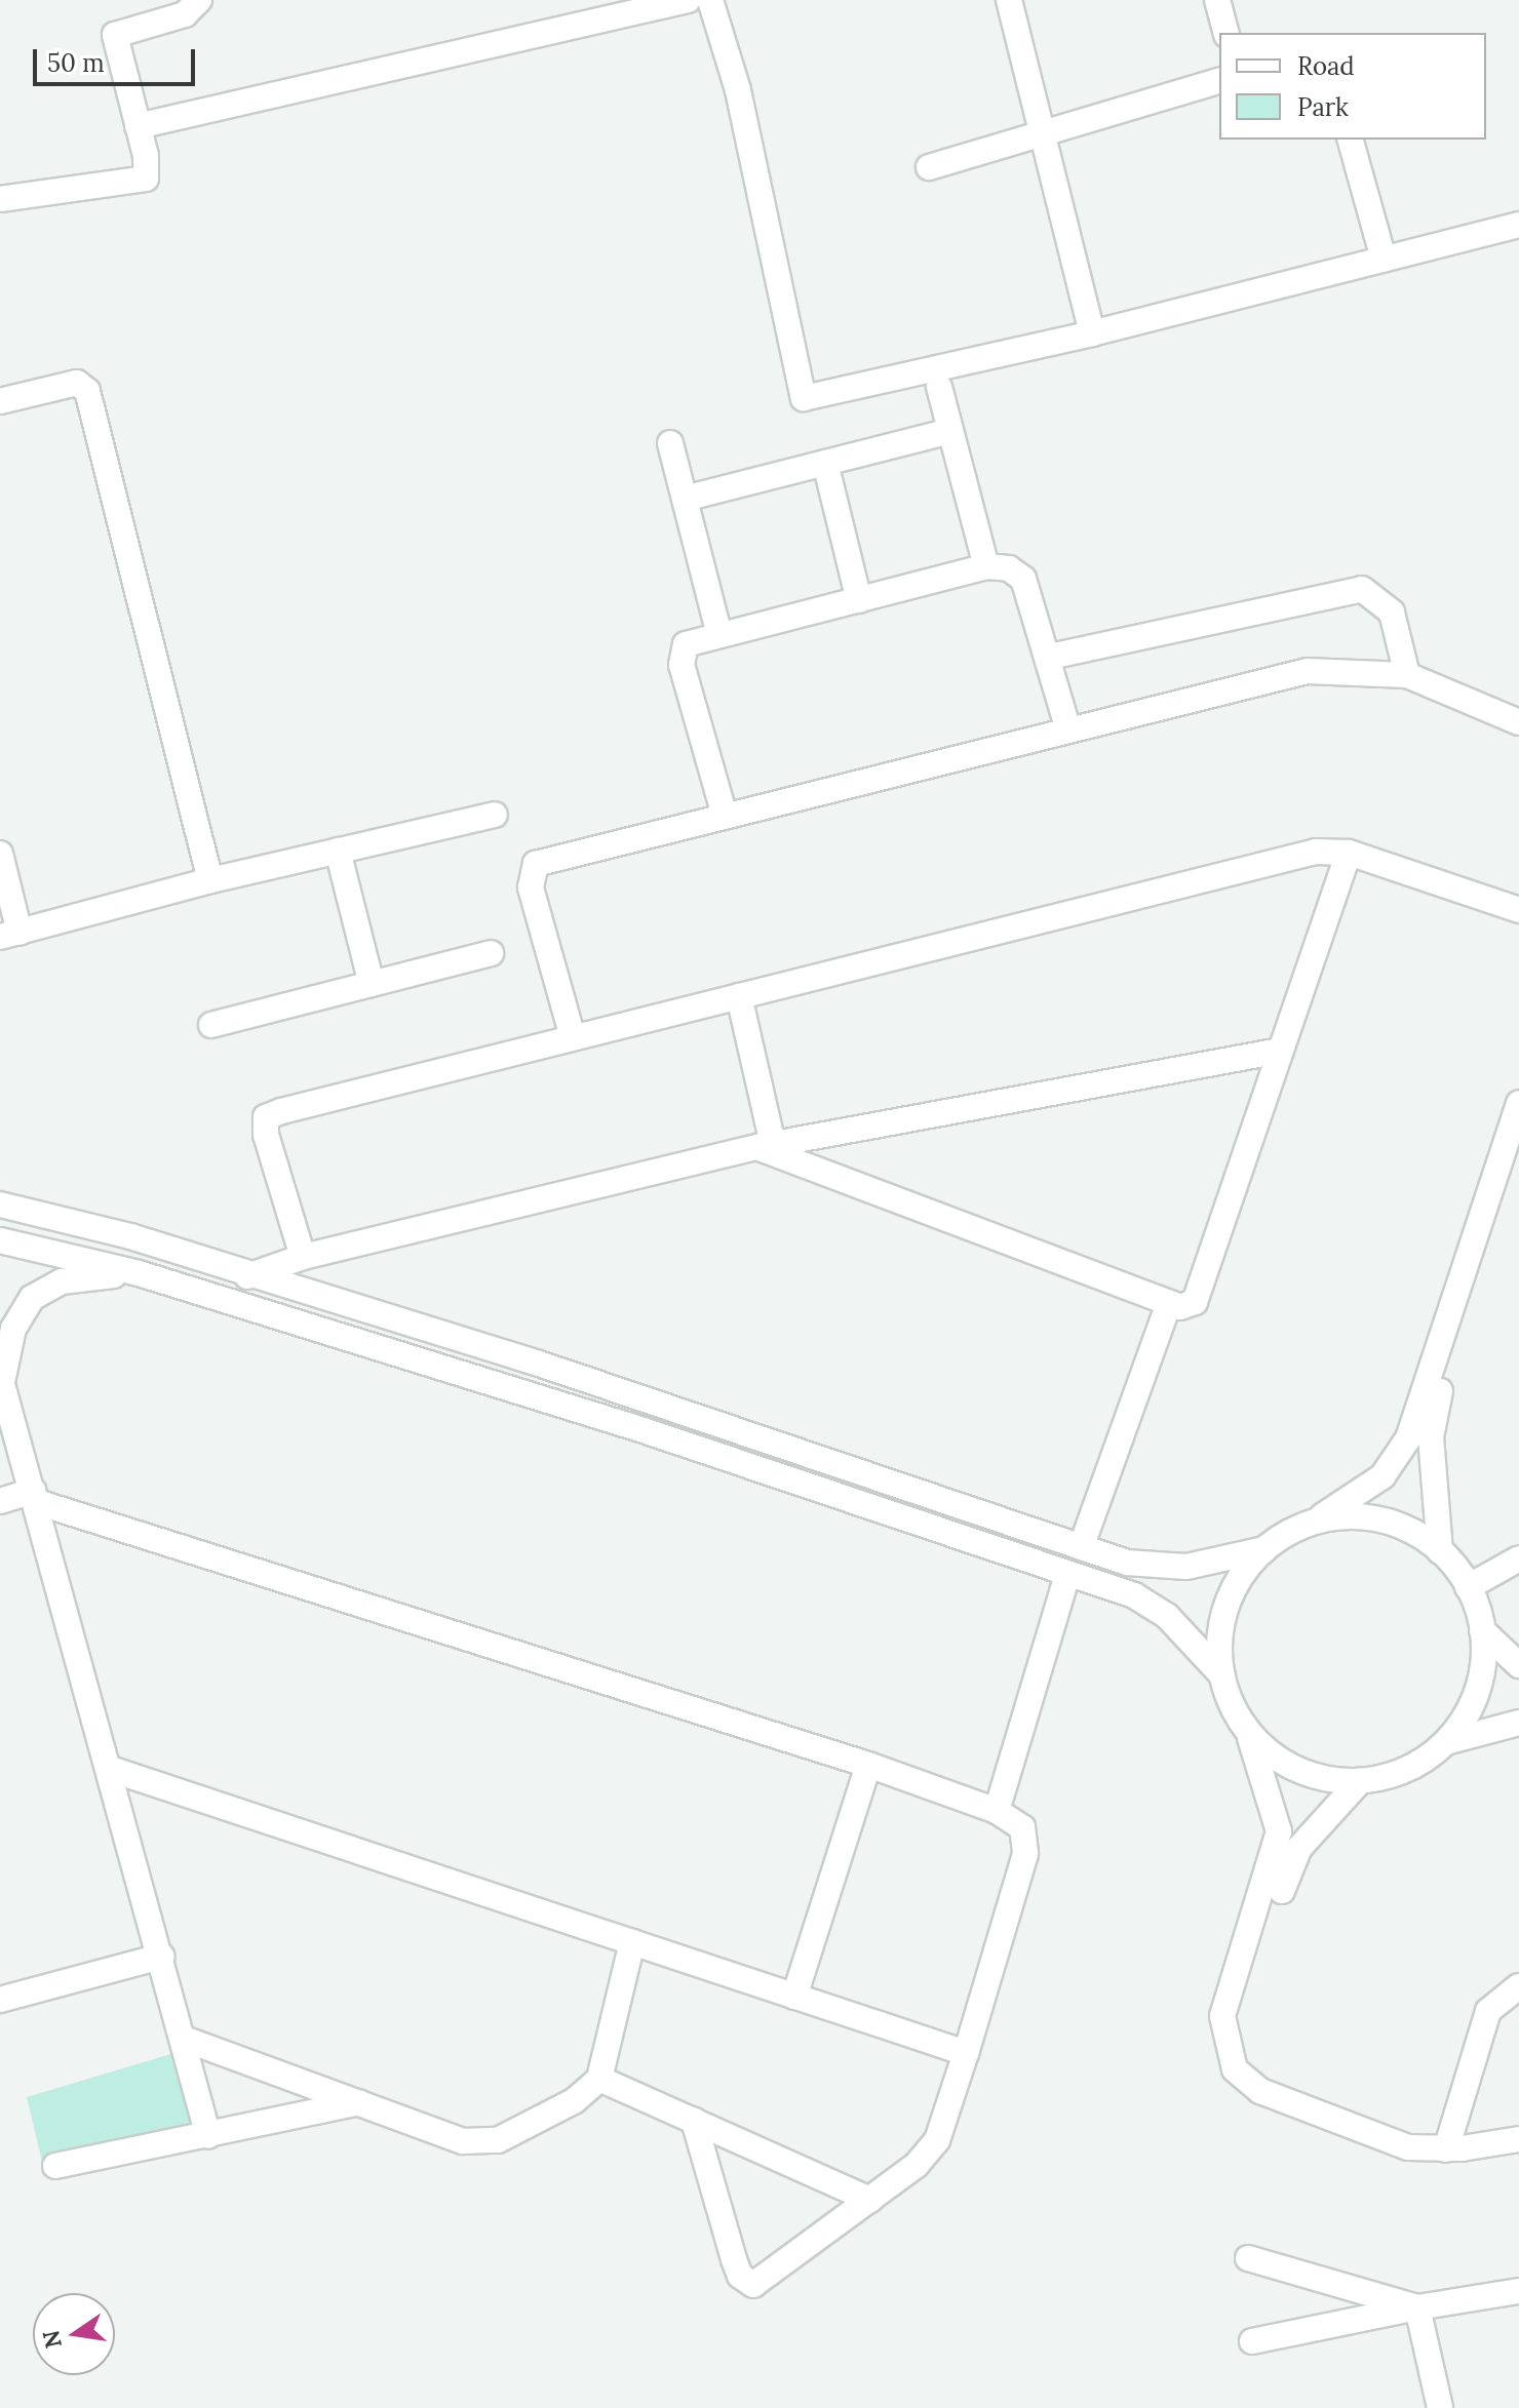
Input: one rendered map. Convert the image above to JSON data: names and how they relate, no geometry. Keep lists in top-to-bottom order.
{
  "legend": ["Road", "Park"],
  "scale_bar": "50 m",
  "north": "left"
}
